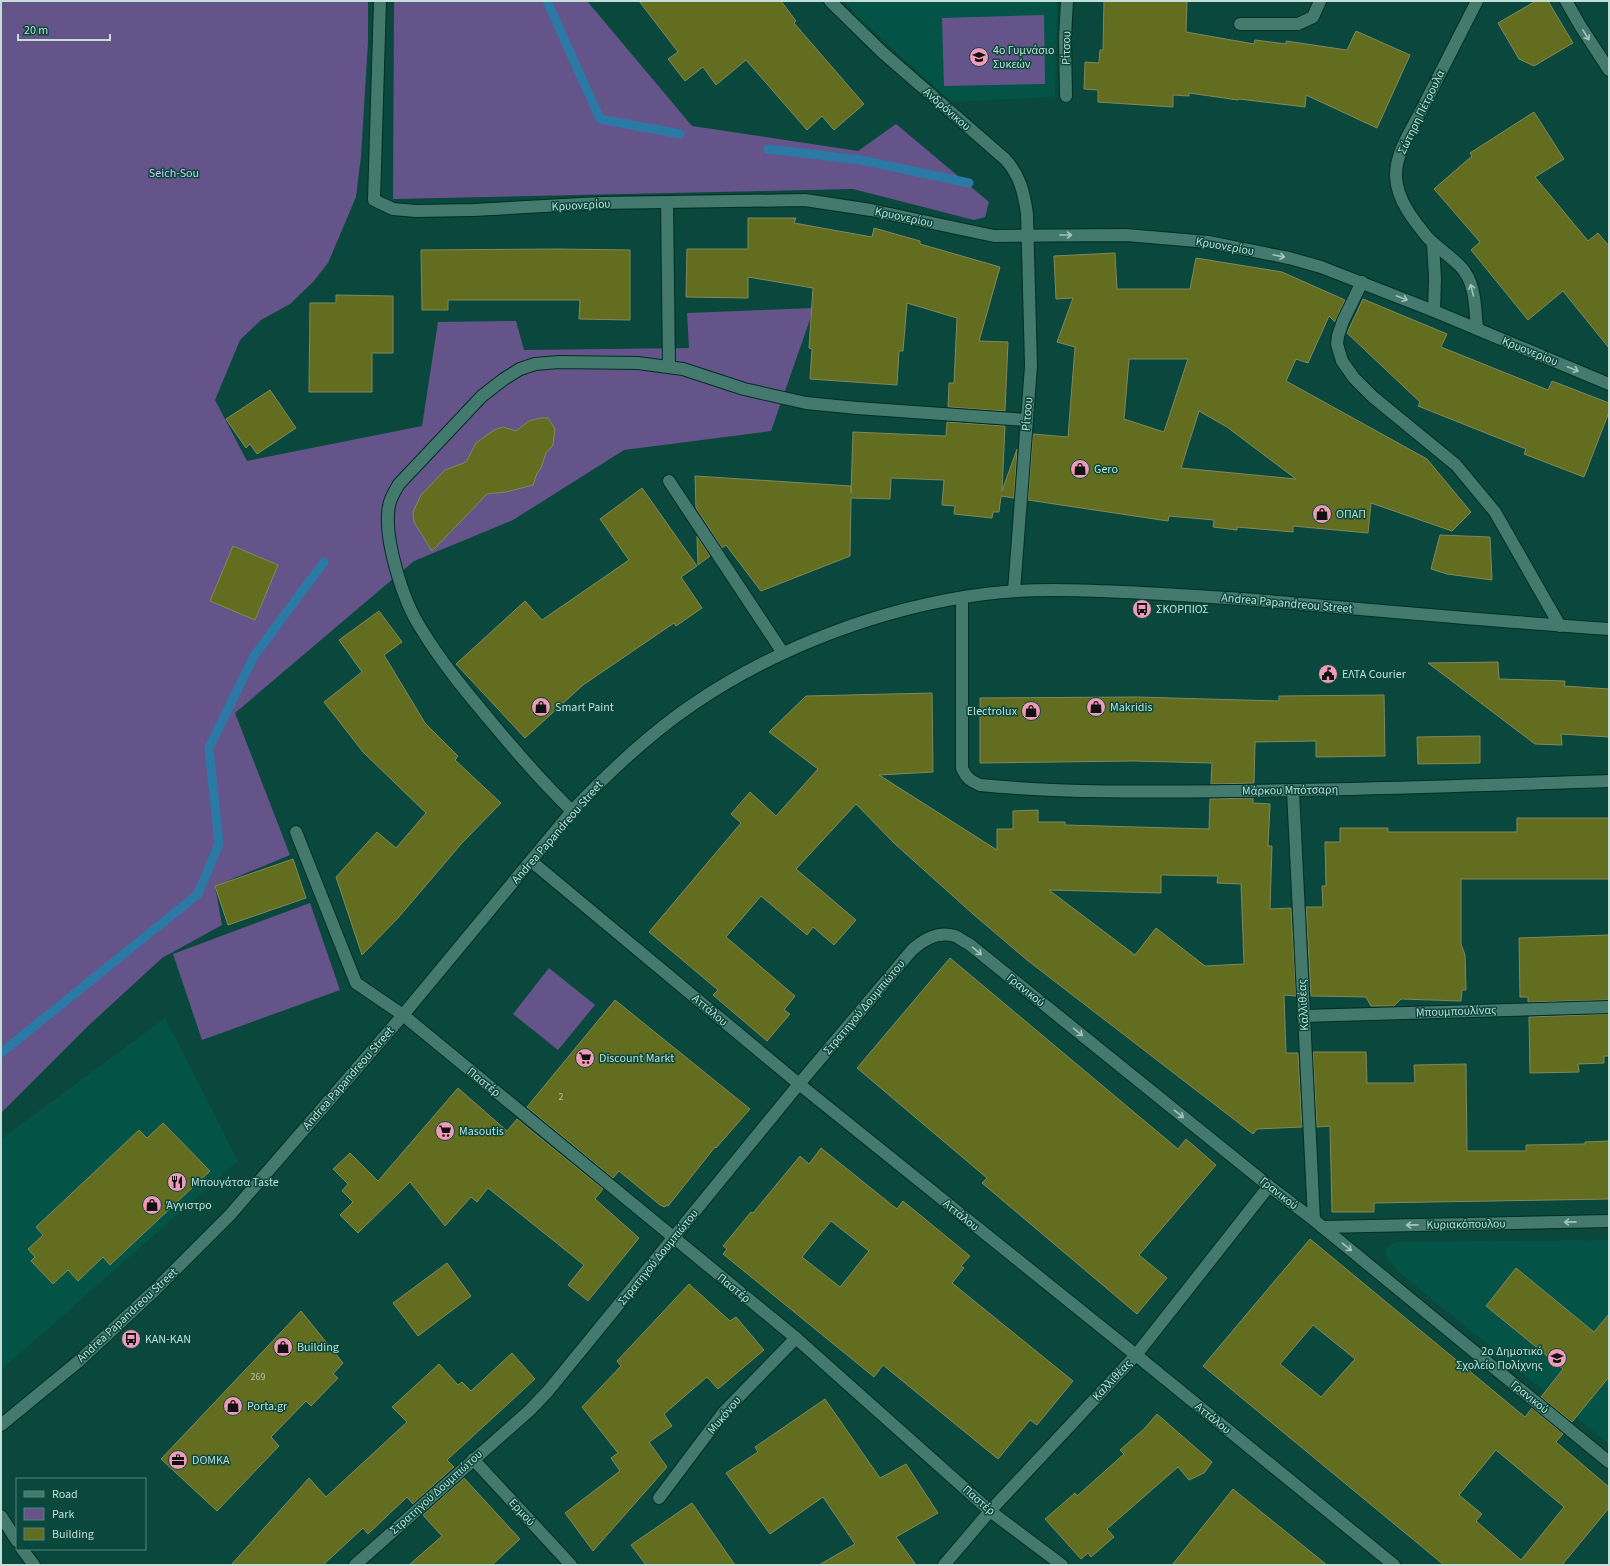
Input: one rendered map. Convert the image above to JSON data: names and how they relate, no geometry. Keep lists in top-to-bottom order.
{
  "streets": {
    "street": [
      "Ρίτσου",
      "Ανδρόνικου",
      "Σώτηρη Πέτρουλα",
      "Κρυονερίου",
      "Andrea Papandreou Street",
      "Μάρκου Μπότσαρη",
      "Γρανικού",
      "Καλλιθέας",
      "Στρατηγού Δουμπιώτου",
      "Αττάλου",
      "Μπουμπουλίνας",
      "Παστέρ",
      "Κυριακόπουλου",
      "Μυκόνου",
      "Ερμού"
    ]
  },
  "crossings": [
    ["Ρίτσου", "Ανδρόνικου"],
    ["Ρίτσου", "Κρυονερίου"],
    ["Ρίτσου", "Andrea Papandreou Street"],
    ["Ανδρόνικου", "Κρυονερίου"],
    ["Σώτηρη Πέτρουλα", "Κρυονερίου"],
    ["Andrea Papandreou Street", "Μάρκου Μπότσαρη"],
    ["Andrea Papandreou Street", "Αττάλου"],
    ["Andrea Papandreou Street", "Παστέρ"],
    ["Μάρκου Μπότσαρη", "Καλλιθέας"],
    ["Γρανικού", "Καλλιθέας"],
    ["Γρανικού", "Στρατηγού Δουμπιώτου"],
    ["Γρανικού", "Κυριακόπουλου"],
    ["Καλλιθέας", "Αττάλου"],
    ["Καλλιθέας", "Μπουμπουλίνας"],
    ["Καλλιθέας", "Παστέρ"],
    ["Καλλιθέας", "Κυριακόπουλου"],
    ["Στρατηγού Δουμπιώτου", "Αττάλου"],
    ["Στρατηγού Δουμπιώτου", "Παστέρ"],
    ["Στρατηγού Δουμπιώτου", "Ερμού"],
    ["Παστέρ", "Μυκόνου"]
  ],
  "one_way": ["Κρυονερίου", "Γρανικού", "Κυριακόπουλου"],
  "parks": ["Seich-Sou"],
  "places": {
    "school or university": ["4ο Γυμνάσιο Συκεών", "2ο Δημοτικό Σχολείο Πολίχνης"],
    "shop": [
      "Gero",
      "ΟΠΑΠ",
      "Smart Paint",
      "Makridis",
      "Electrolux",
      "Άγγιστρο",
      "Building",
      "Porta.gr"
    ],
    "bus stop": ["ΣΚΟΡΠΙΟΣ", "ΚΑΝ-ΚΑΝ"],
    "public building": ["ΕΛΤΑ Courier"],
    "supermarket": ["Discount Markt", "Masoutis"],
    "restaurant": ["Μπουγάτσα Taste"],
    "office": ["DOMKA"]
  },
  "house_numbers": ["2", "269"],
  "legend": ["Road", "Park", "Building"],
  "scale_bar": "20 m"
}
